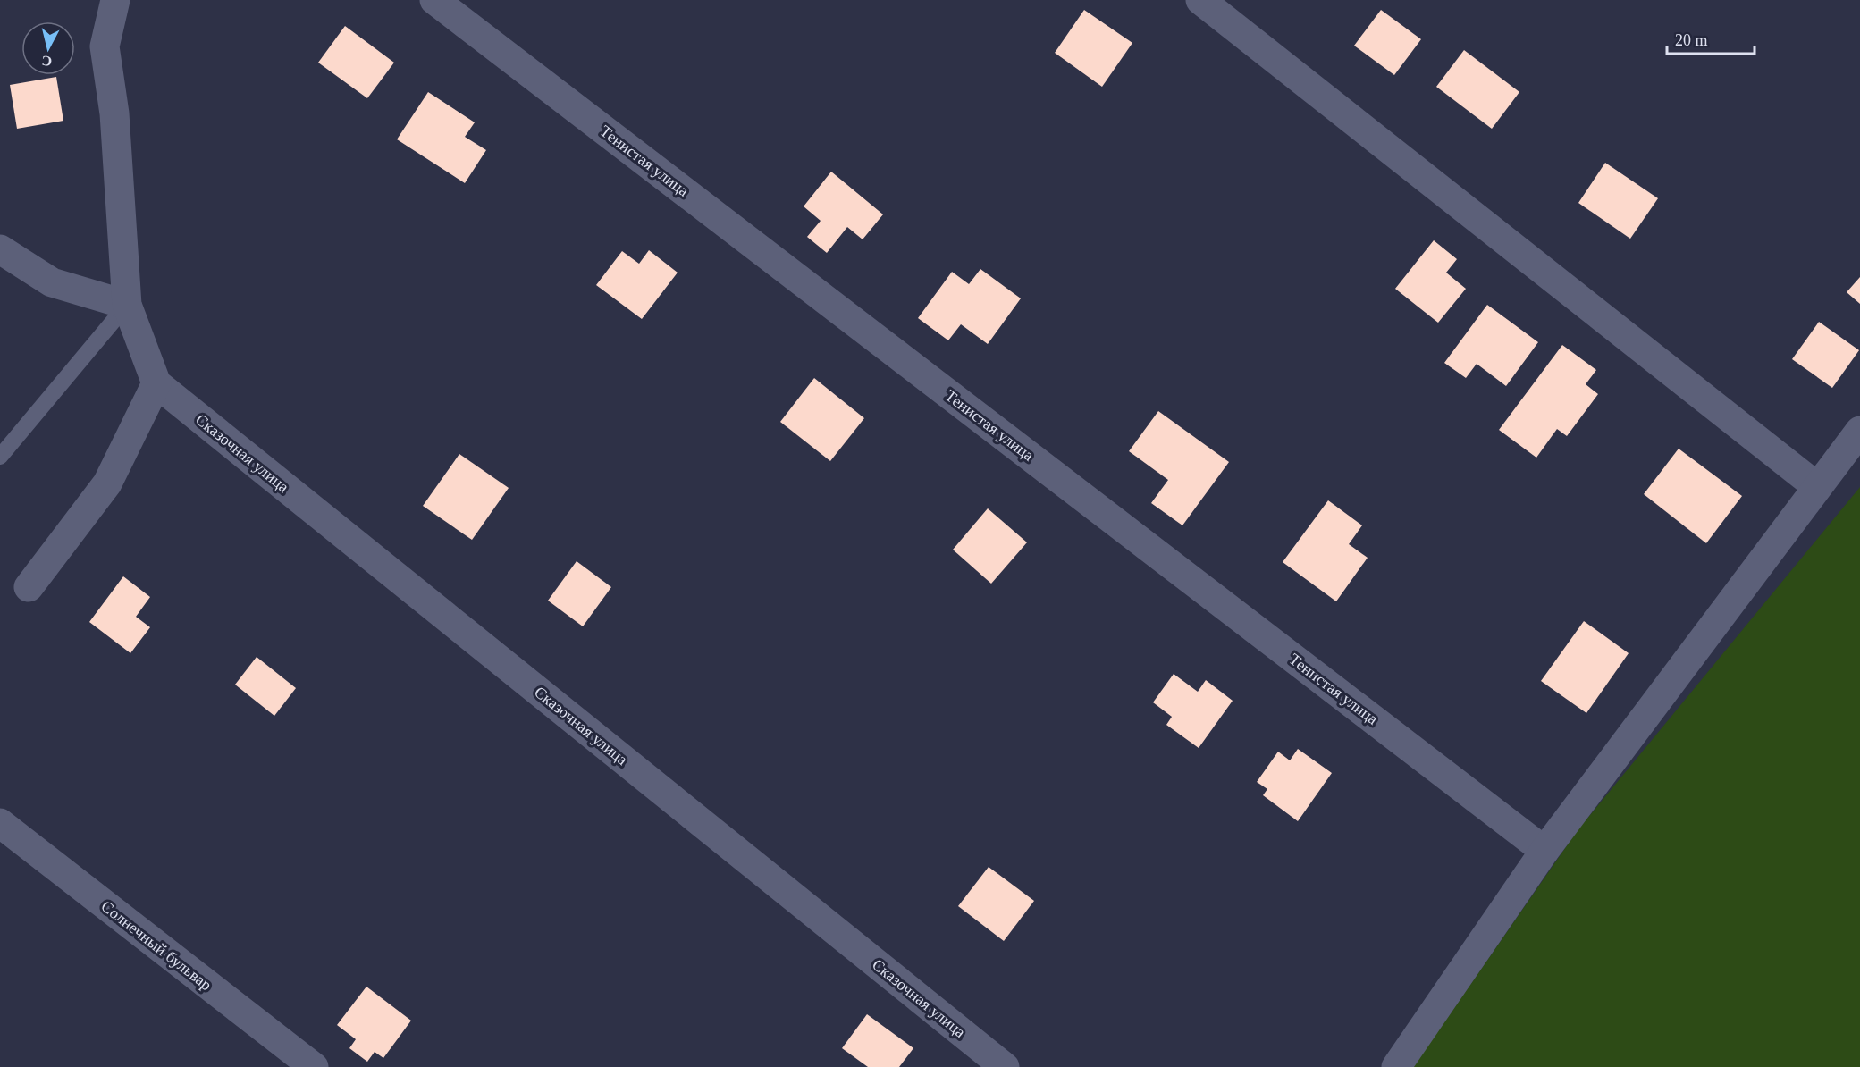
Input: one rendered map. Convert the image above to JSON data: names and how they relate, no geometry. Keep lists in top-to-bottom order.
{
  "streets": {
    "street": ["Тенистая улица", "Сказочная улица", "Солнечный бульвар"]
  },
  "scale_bar": "20 m",
  "north": "bottom"
}
